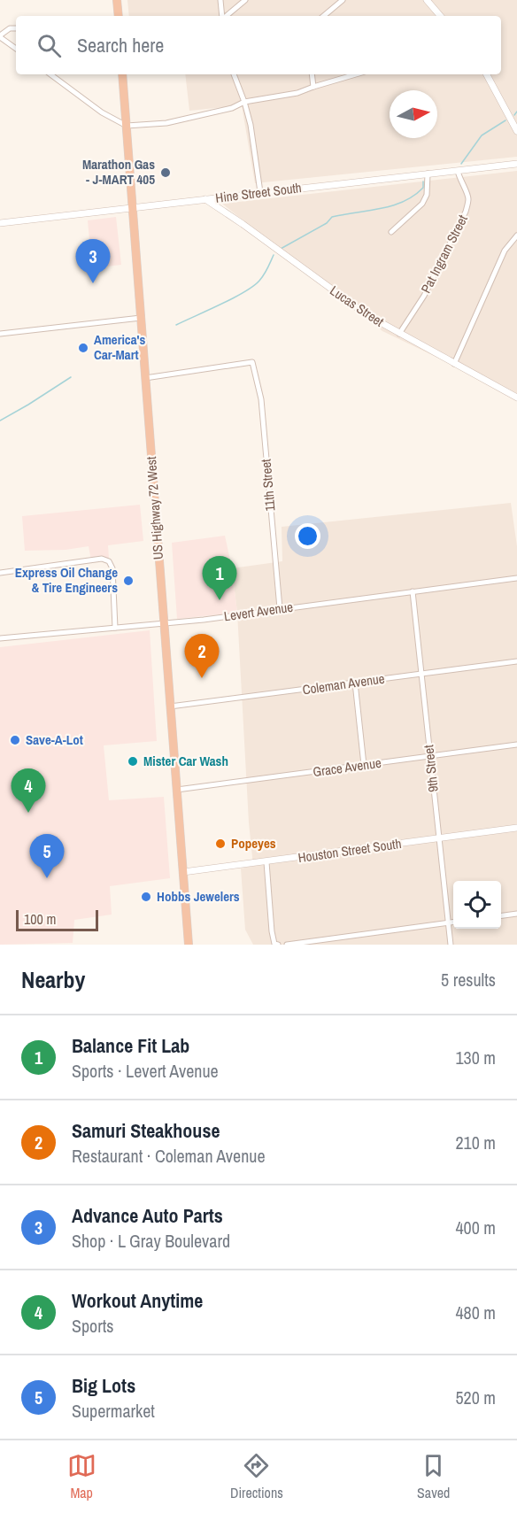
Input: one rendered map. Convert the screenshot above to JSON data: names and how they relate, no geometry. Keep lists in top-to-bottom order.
{
  "streets": {
    "highway": ["US Highway 72 West"],
    "street": [
      "Hine Street South",
      "Pat Ingram Street",
      "Lucas Street",
      "11th Street",
      "Levert Avenue",
      "Coleman Avenue",
      "Grace Avenue",
      "9th Street",
      "Houston Street South"
    ]
  },
  "crossings": [
    ["Hine Street South", "Pat Ingram Street"],
    ["Hine Street South", "Lucas Street"],
    ["Hine Street South", "US Highway 72 West"],
    ["Pat Ingram Street", "Lucas Street"],
    ["11th Street", "US Highway 72 West"],
    ["11th Street", "Levert Avenue"],
    ["US Highway 72 West", "Levert Avenue"],
    ["US Highway 72 West", "Coleman Avenue"],
    ["US Highway 72 West", "Grace Avenue"],
    ["US Highway 72 West", "Houston Street South"],
    ["Levert Avenue", "9th Street"],
    ["Coleman Avenue", "9th Street"],
    ["Grace Avenue", "9th Street"],
    ["9th Street", "Houston Street South"]
  ],
  "places": [
    "Marathon Gas - J-MART 405",
    "America's Car-Mart",
    "Express Oil Change & Tire Engineers",
    "Save-A-Lot",
    "Mister Car Wash",
    "Popeyes",
    "Hobbs Jewelers"
  ],
  "scale_bar": "100 m",
  "north": "right",
  "page": {
    "search": "Search here",
    "pins": [
      "3",
      "1",
      "2",
      "4",
      "5"
    ],
    "scale": "100 m",
    "heading": ["Nearby", "5 results"],
    "list": [
      {
        "mark": "1",
        "name": "Balance Fit Lab",
        "note": "Sports · Levert Avenue",
        "value": "130 m"
      },
      {
        "mark": "2",
        "name": "Samuri Steakhouse",
        "note": "Restaurant · Coleman Avenue",
        "value": "210 m"
      },
      {
        "mark": "3",
        "name": "Advance Auto Parts",
        "note": "Shop · L Gray Boulevard",
        "value": "400 m"
      },
      {
        "mark": "4",
        "name": "Workout Anytime",
        "note": "Sports",
        "value": "480 m"
      },
      {
        "mark": "5",
        "name": "Big Lots",
        "note": "Supermarket",
        "value": "520 m"
      }
    ],
    "nav": ["Map", "Directions", "Saved"]
  }
}
